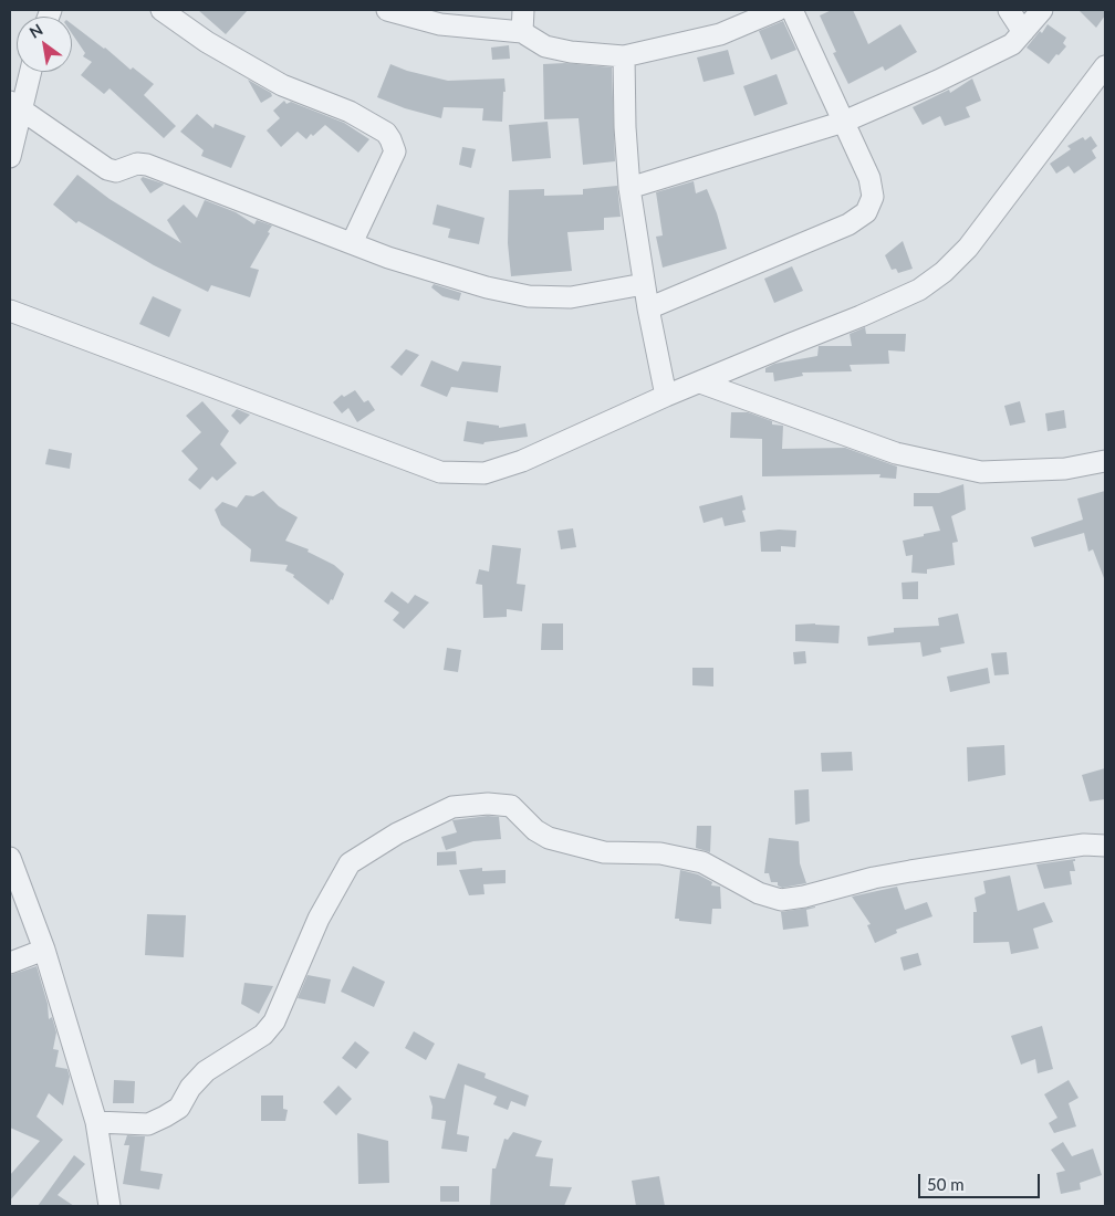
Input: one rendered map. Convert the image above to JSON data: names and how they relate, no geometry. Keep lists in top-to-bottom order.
{
  "scale_bar": "50 m",
  "north": "top left"
}
